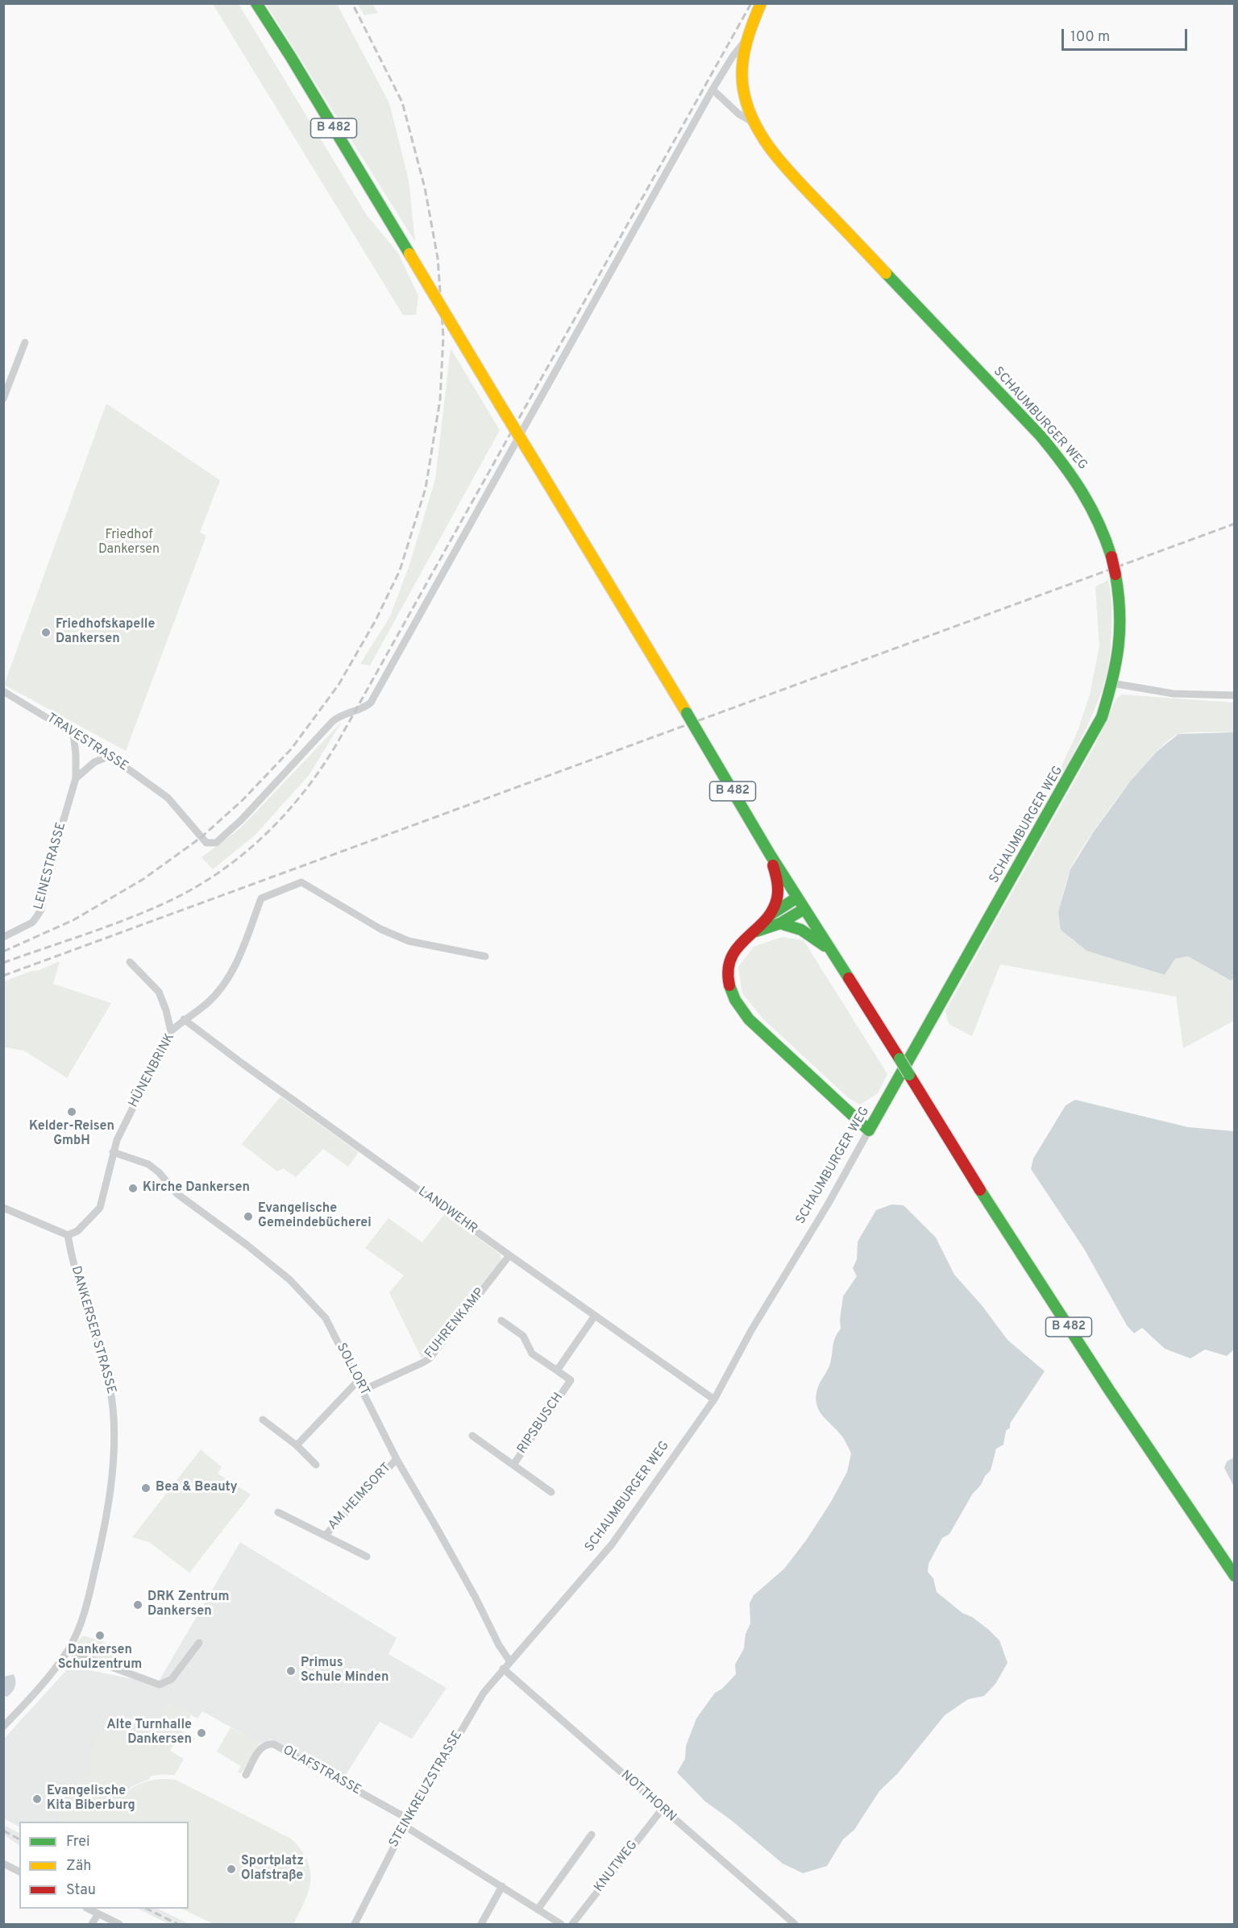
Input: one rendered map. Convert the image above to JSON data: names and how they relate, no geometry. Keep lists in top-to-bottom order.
{
  "streets": {
    "main road": ["B 482", "SCHAUMBURGER WEG"],
    "street": [
      "TRAVESTRASSE",
      "LEINESTRASSE",
      "HÜNENBRINK",
      "LANDWEHR",
      "FUHRENKAMP",
      "DANKERSER STRASSE",
      "SOLLORT",
      "RIPSBUSCH",
      "AM HEIMSORT",
      "OLAFSTRASSE",
      "STEINKREUZSTRASSE",
      "NOTTHORN",
      "KNUTWEG"
    ]
  },
  "crossings": [
    ["SCHAUMBURGER WEG", "TRAVESTRASSE"],
    ["SCHAUMBURGER WEG", "LANDWEHR"],
    ["SCHAUMBURGER WEG", "SOLLORT"],
    ["SCHAUMBURGER WEG", "STEINKREUZSTRASSE"],
    ["TRAVESTRASSE", "LEINESTRASSE"],
    ["HÜNENBRINK", "LANDWEHR"],
    ["HÜNENBRINK", "DANKERSER STRASSE"],
    ["HÜNENBRINK", "SOLLORT"],
    ["LANDWEHR", "FUHRENKAMP"],
    ["FUHRENKAMP", "SOLLORT"],
    ["SOLLORT", "AM HEIMSORT"],
    ["SOLLORT", "STEINKREUZSTRASSE"],
    ["OLAFSTRASSE", "STEINKREUZSTRASSE"],
    ["STEINKREUZSTRASSE", "NOTTHORN"],
    ["NOTTHORN", "KNUTWEG"]
  ],
  "parks": ["Friedhof Dankersen"],
  "places": [
    "Friedhofskapelle Dankersen",
    "Kelder-Reisen GmbH",
    "Kirche Dankersen",
    "Evangelische Gemeindebücherei",
    "Bea & Beauty",
    "DRK Zentrum Dankersen",
    "Dankersen Schulzentrum",
    "Primus Schule Minden",
    "Alte Turnhalle Dankersen",
    "Evangelische Kita Biberburg",
    "Sportplatz Olafstraße"
  ],
  "legend": ["Frei", "Zäh", "Stau"],
  "scale_bar": "100 m"
}
